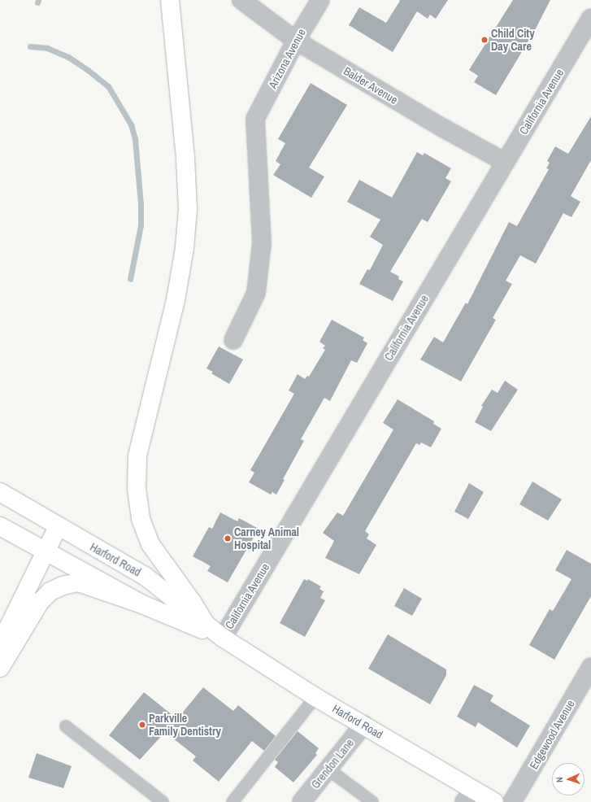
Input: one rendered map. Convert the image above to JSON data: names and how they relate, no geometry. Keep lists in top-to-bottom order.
{
  "streets": {
    "main road": ["Harford Road"],
    "street": [
      "Arizona Avenue",
      "Balder Avenue",
      "California Avenue",
      "Edgewood Avenue",
      "Grendon Lane"
    ]
  },
  "crossings": [
    ["Arizona Avenue", "Balder Avenue"],
    ["Balder Avenue", "California Avenue"],
    ["California Avenue", "Harford Road"],
    ["Harford Road", "Grendon Lane"]
  ],
  "places": ["Child City Day Care", "Carney Animal Hospital", "Parkville Family Dentistry"],
  "north": "left"
}
